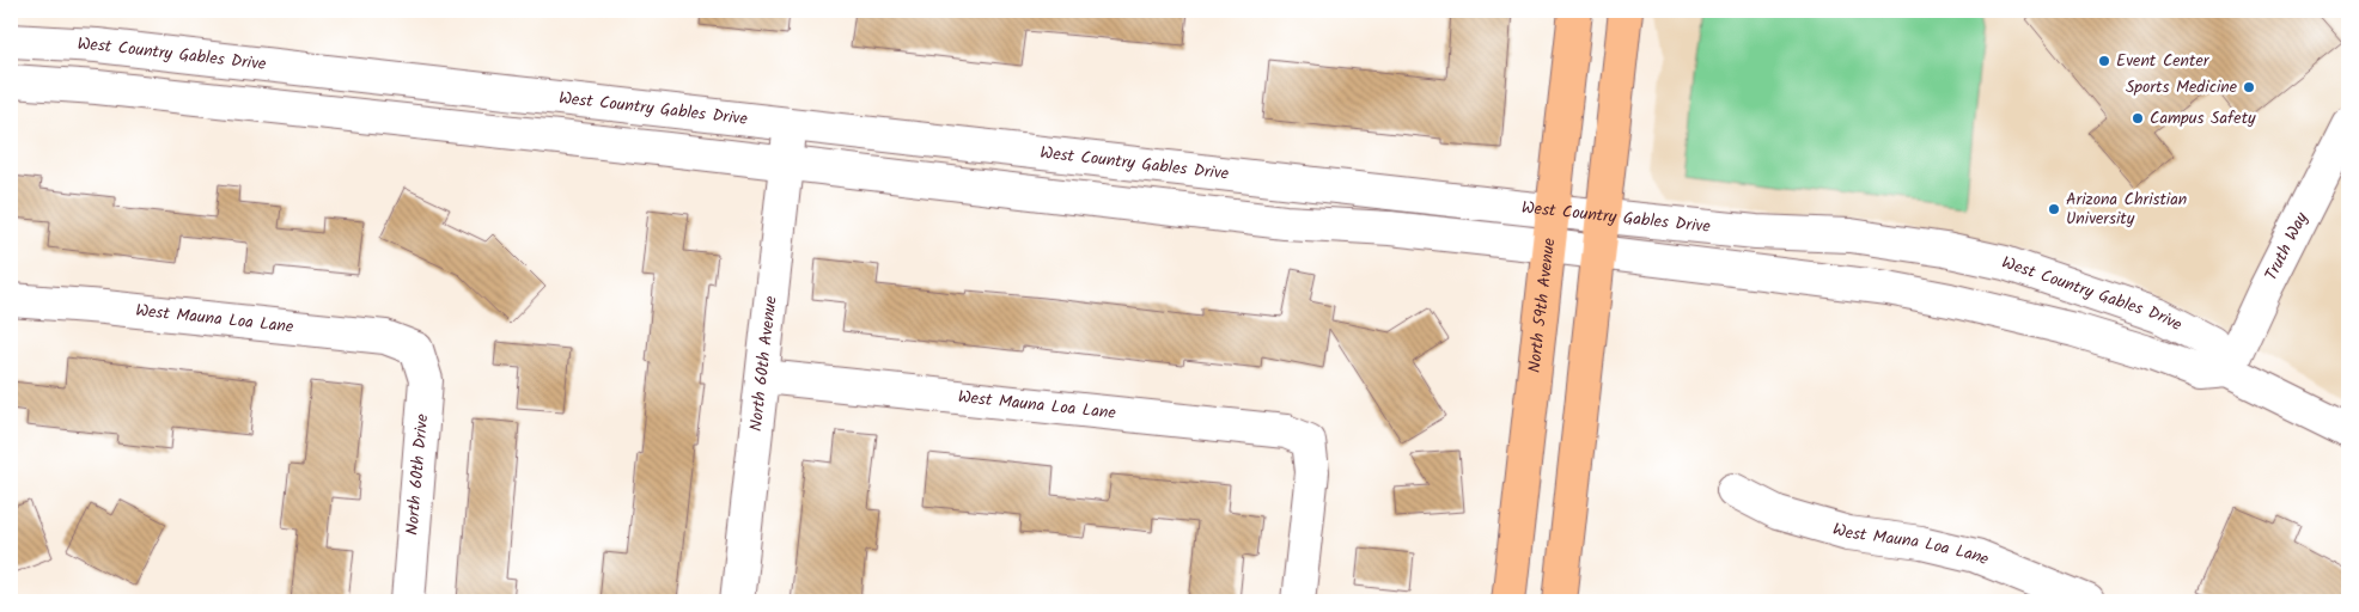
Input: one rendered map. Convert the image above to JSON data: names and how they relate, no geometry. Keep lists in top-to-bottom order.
{
  "streets": {
    "main road": ["North 59th Avenue"],
    "street": [
      "West Country Gables Drive",
      "Truth Way",
      "West Mauna Loa Lane",
      "North 60th Avenue",
      "North 60th Drive"
    ]
  },
  "crossings": [
    ["West Country Gables Drive", "Truth Way"],
    ["West Country Gables Drive", "North 59th Avenue"],
    ["West Country Gables Drive", "North 60th Avenue"],
    ["West Mauna Loa Lane", "North 60th Avenue"],
    ["West Mauna Loa Lane", "North 60th Drive"]
  ],
  "places": [
    "Event Center",
    "Sports Medicine",
    "Campus Safety",
    "Arizona Christian University"
  ]
}
